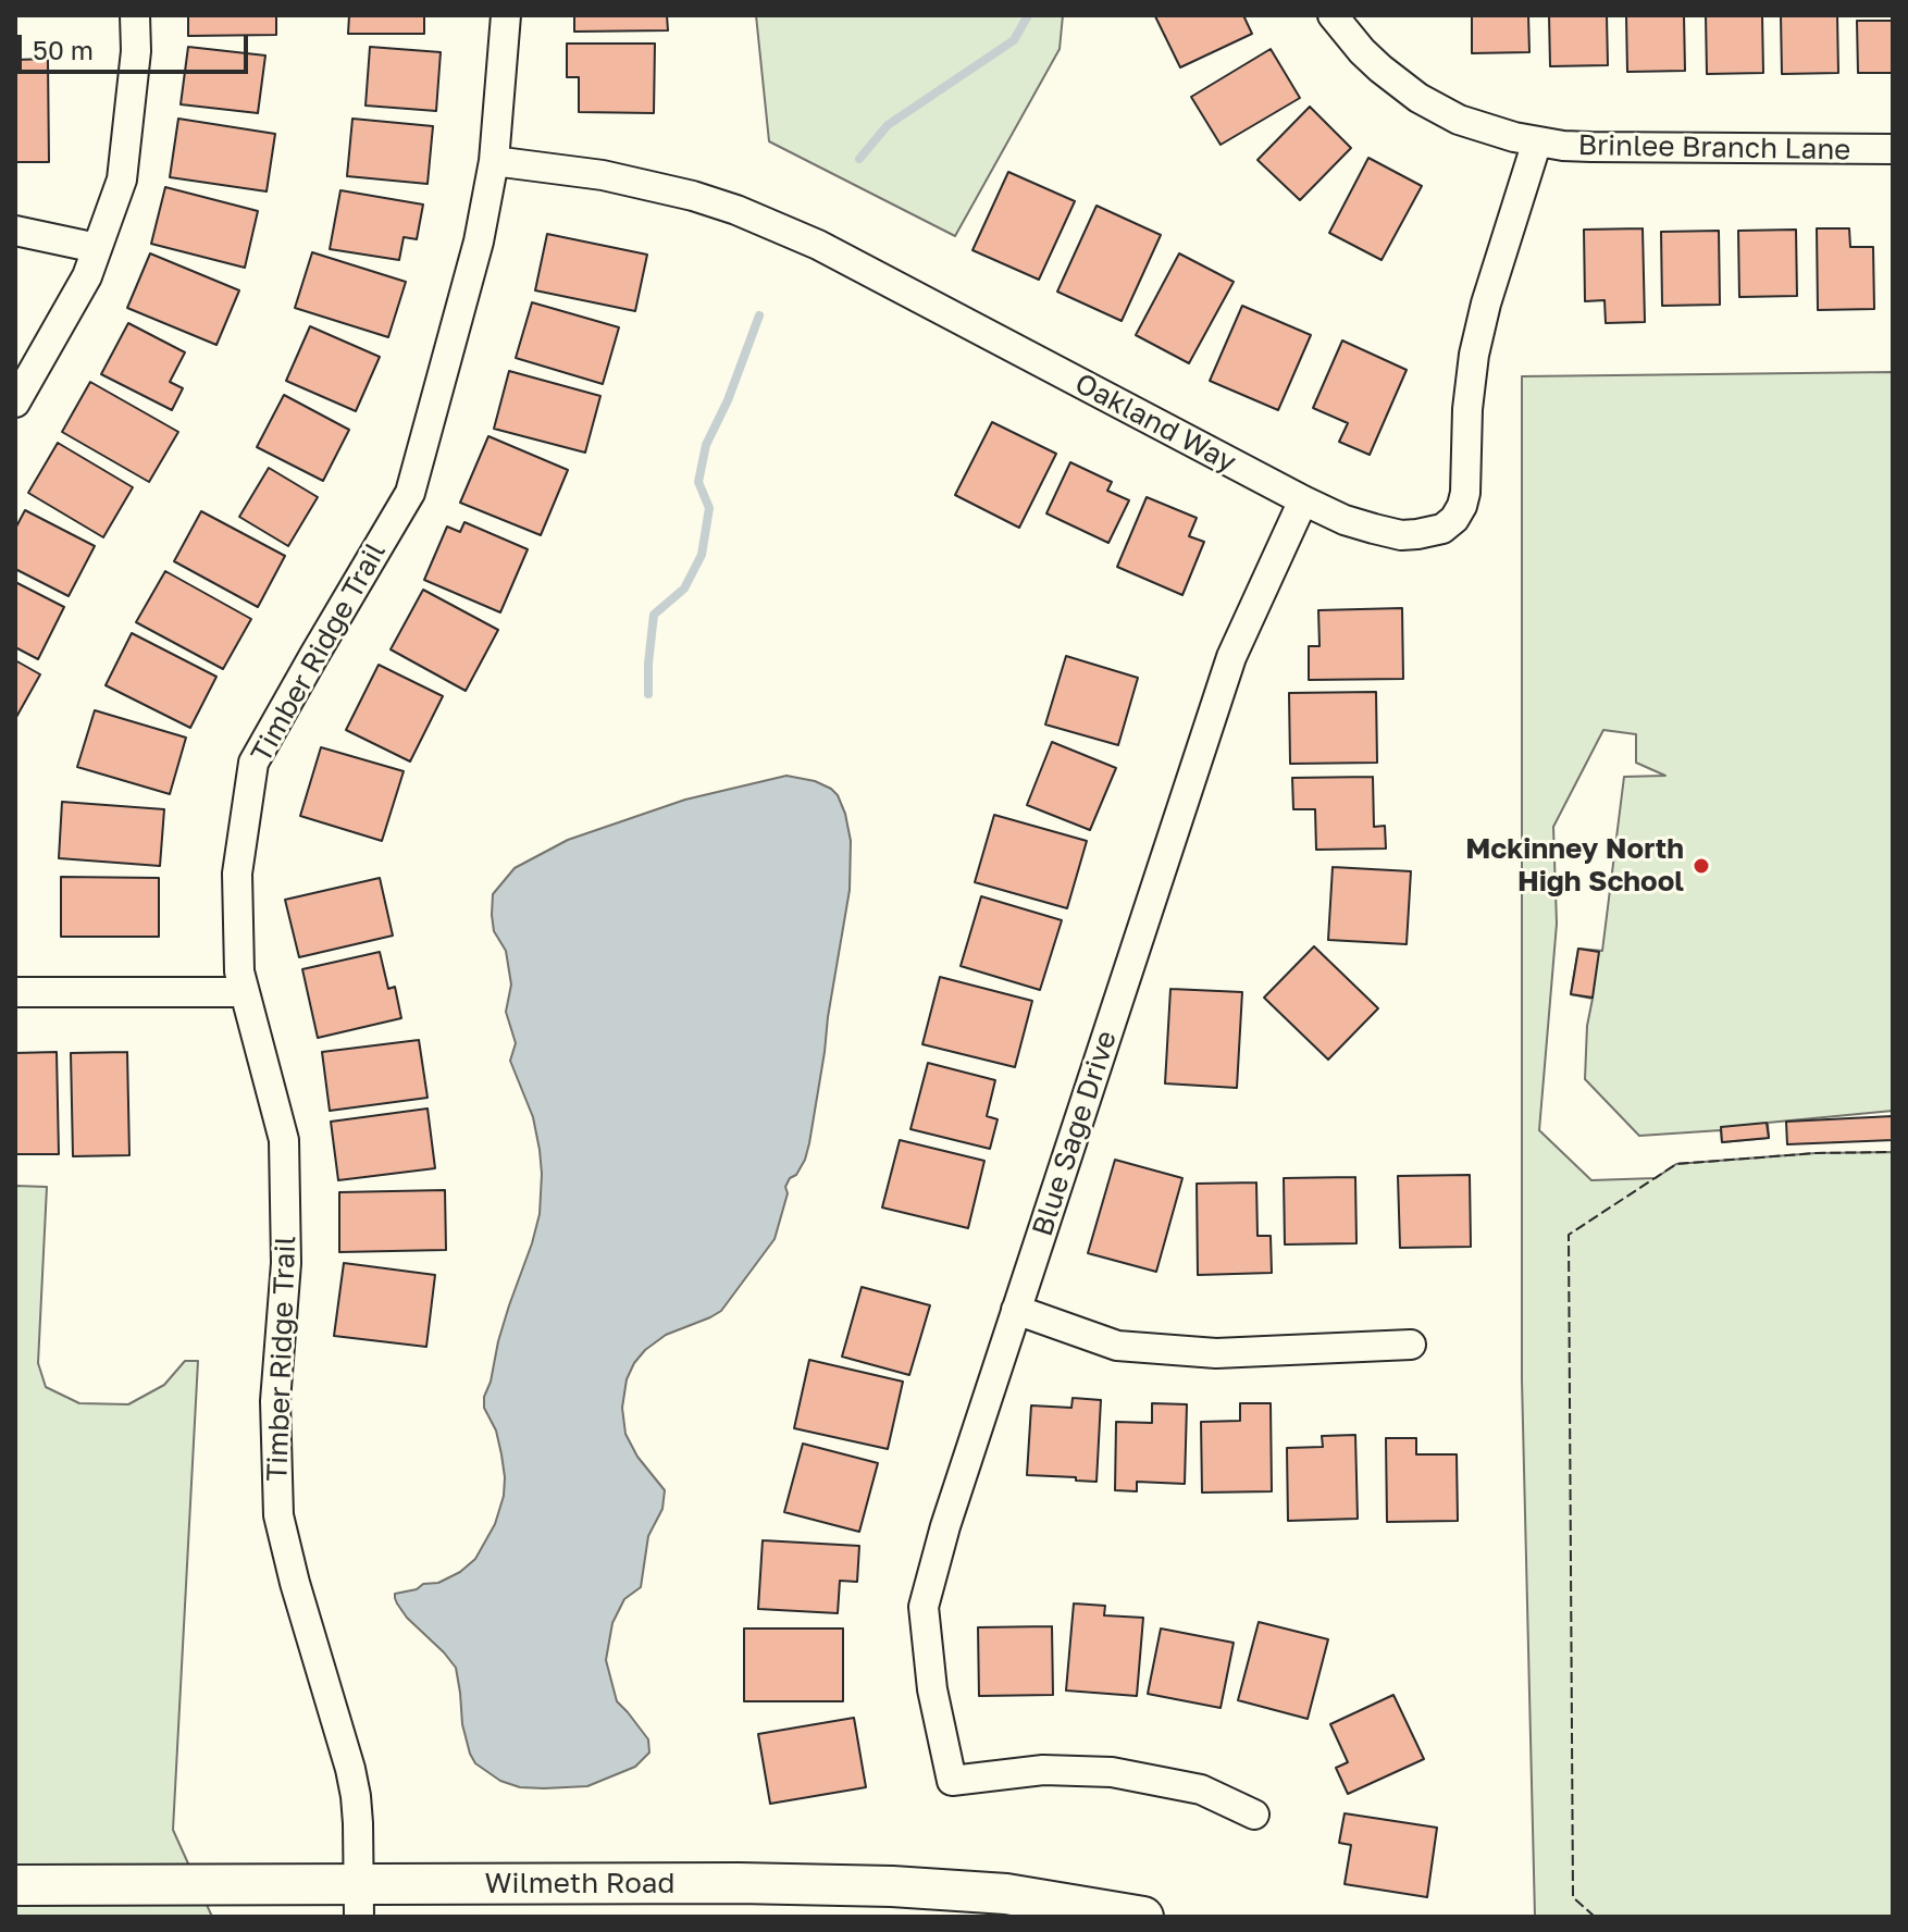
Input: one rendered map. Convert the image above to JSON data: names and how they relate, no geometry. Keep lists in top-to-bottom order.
{
  "streets": {
    "main road": ["Wilmeth Road"],
    "street": [
      "Brinlee Branch Lane",
      "Oakland Way",
      "Timber Ridge Trail",
      "Blue Sage Drive"
    ]
  },
  "crossings": [
    ["Brinlee Branch Lane", "Oakland Way"],
    ["Oakland Way", "Timber Ridge Trail"],
    ["Oakland Way", "Blue Sage Drive"],
    ["Timber Ridge Trail", "Wilmeth Road"]
  ],
  "places": ["Mckinney North High School"],
  "scale_bar": "50 m"
}
